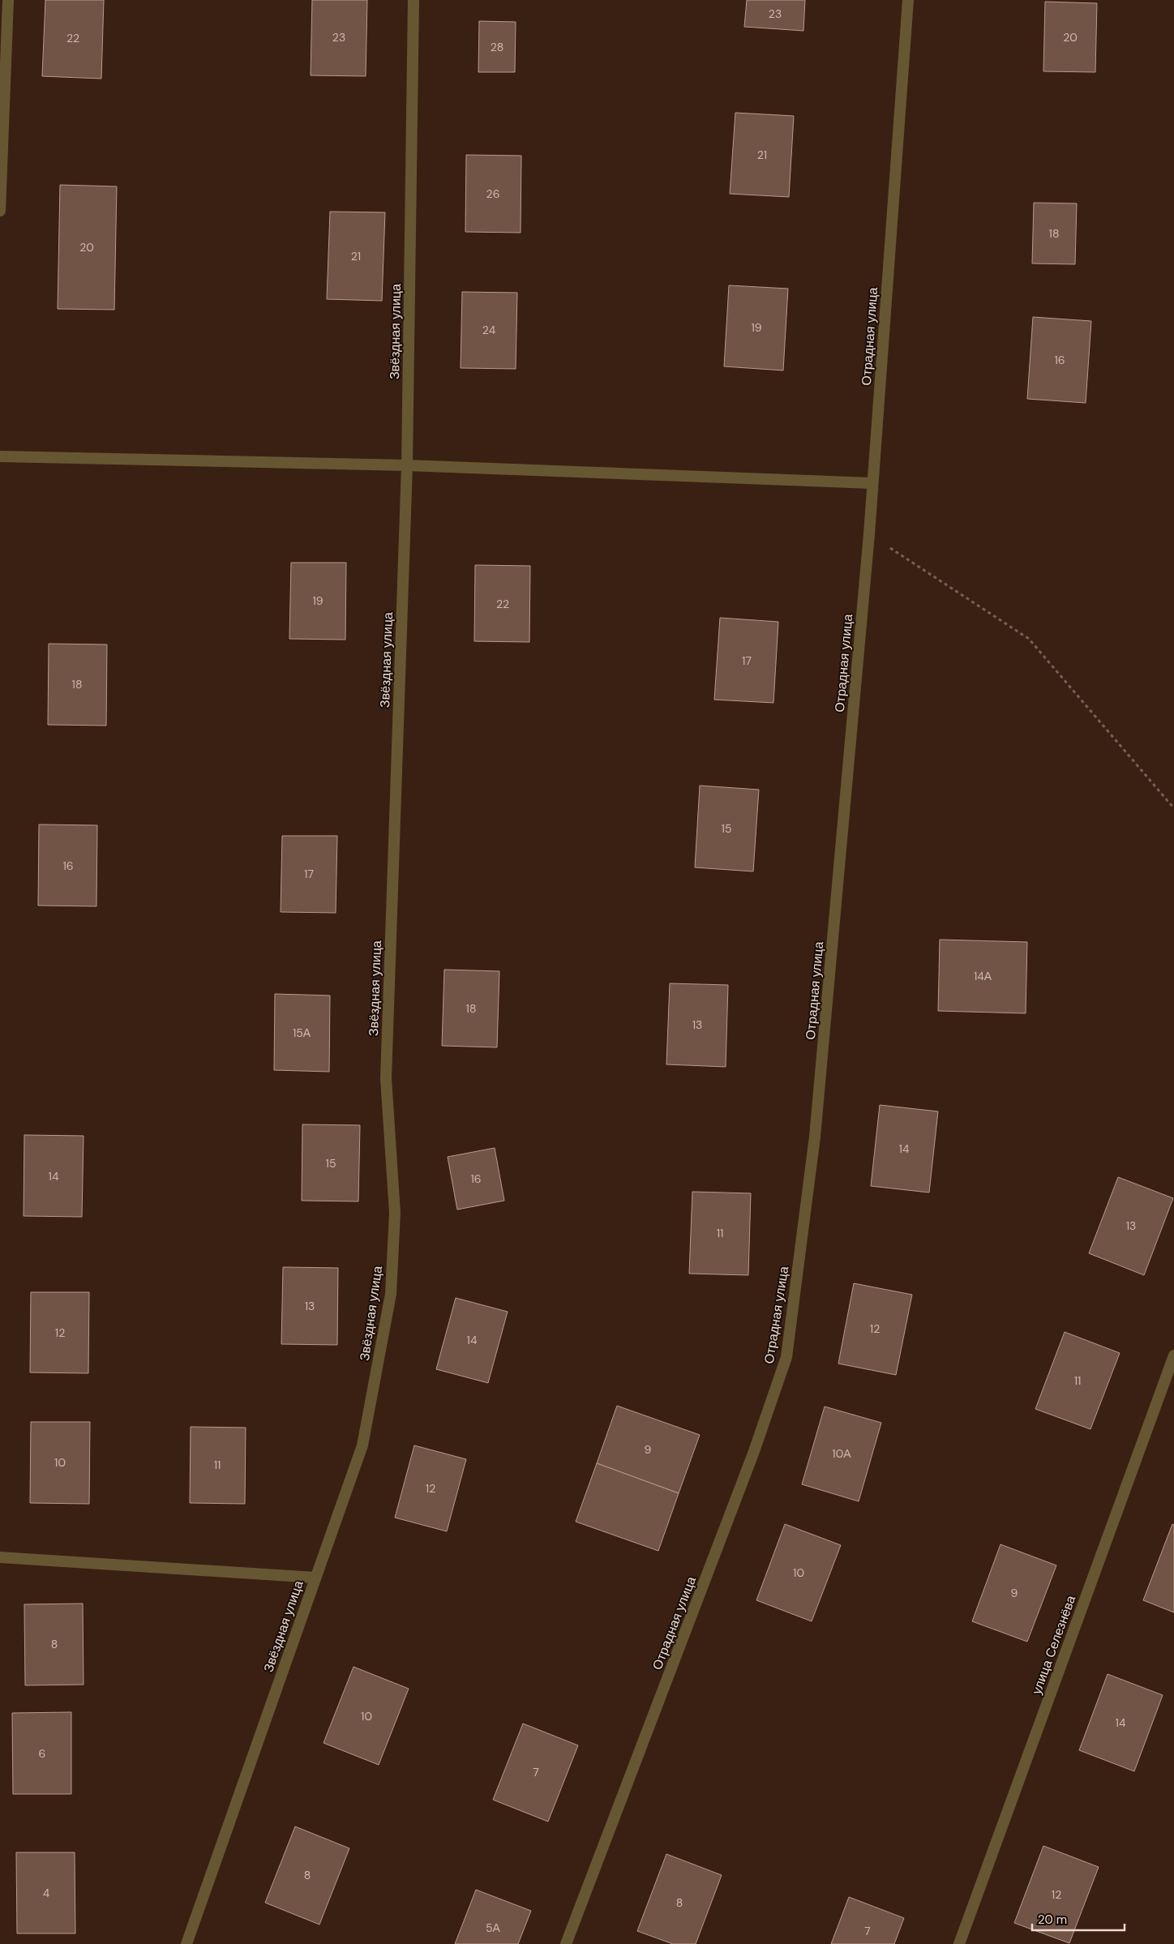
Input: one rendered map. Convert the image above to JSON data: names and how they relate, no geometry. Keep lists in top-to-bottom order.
{
  "streets": {
    "street": ["Звёздная улица", "Отрадная улица", "улица Селезнёва"]
  },
  "house_numbers": [
    "23",
    "23",
    "20",
    "22",
    "28",
    "21",
    "26",
    "18",
    "20",
    "21",
    "19",
    "24",
    "16",
    "19",
    "22",
    "17",
    "18",
    "15",
    "16",
    "17",
    "14А",
    "18",
    "13",
    "15А",
    "14",
    "15",
    "14",
    "16",
    "13",
    "11",
    "13",
    "12",
    "12",
    "14",
    "11",
    "9",
    "10А",
    "10",
    "11",
    "12",
    "10",
    "9",
    "8",
    "10",
    "14",
    "6",
    "7",
    "8",
    "4",
    "12",
    "8",
    "5А",
    "7"
  ],
  "scale_bar": "20 m"
}
